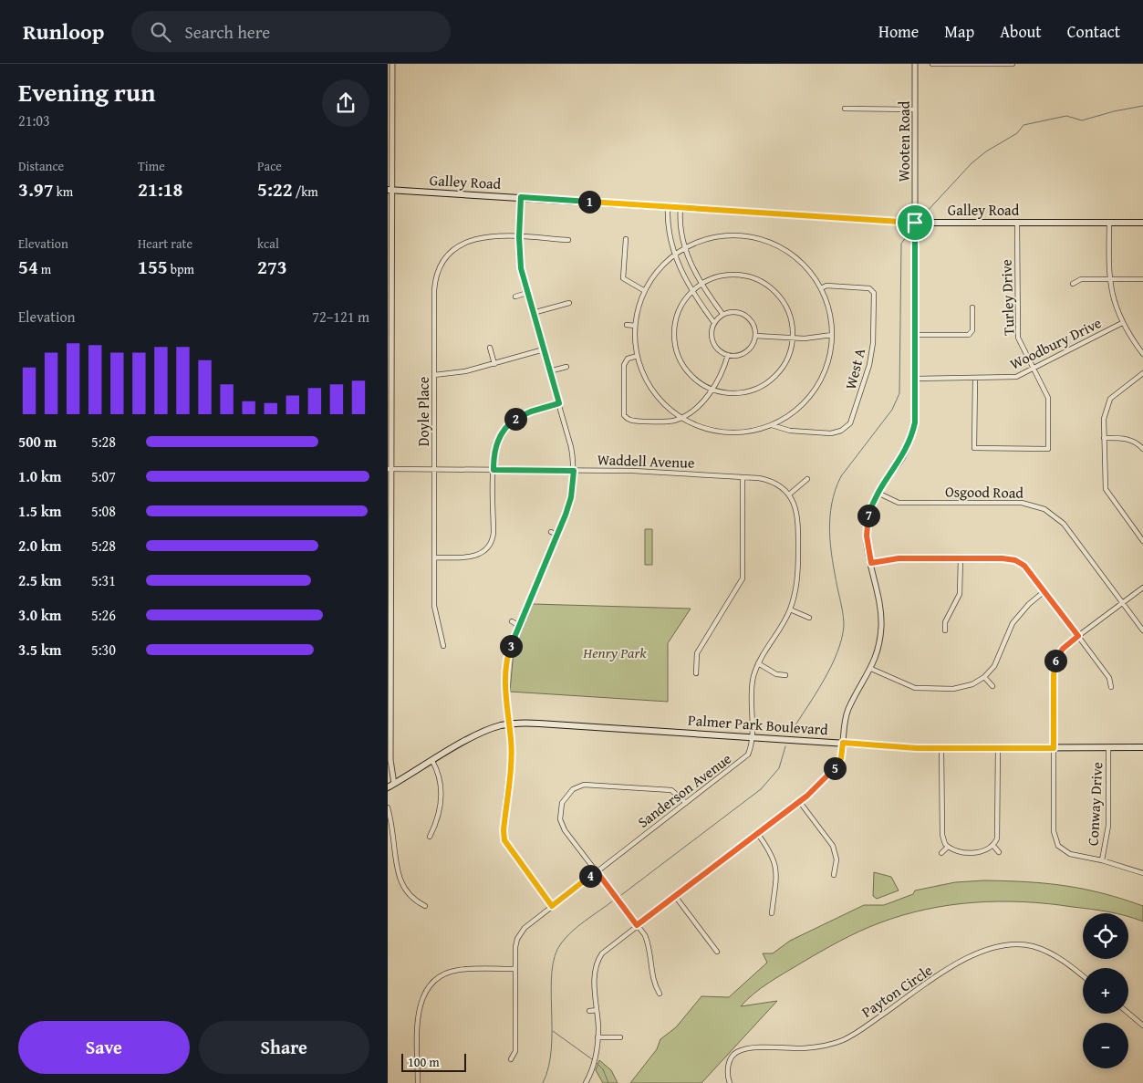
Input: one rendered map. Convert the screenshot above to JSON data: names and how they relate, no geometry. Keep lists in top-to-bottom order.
{
  "streets": {
    "main road": ["Galley Road", "Palmer Park Boulevard"],
    "street": [
      "Wooten Road",
      "Turley Drive",
      "Woodbury Drive",
      "West A",
      "Doyle Place",
      "Waddell Avenue",
      "Osgood Road",
      "Sanderson Avenue",
      "Conway Drive",
      "Payton Circle"
    ]
  },
  "crossings": [
    ["Wooten Road", "Galley Road"],
    ["Wooten Road", "Woodbury Drive"],
    ["Wooten Road", "Osgood Road"],
    ["Wooten Road", "Palmer Park Boulevard"],
    ["Galley Road", "Turley Drive"],
    ["Turley Drive", "Woodbury Drive"],
    ["Doyle Place", "Waddell Avenue"],
    ["Waddell Avenue", "Sanderson Avenue"],
    ["Palmer Park Boulevard", "Sanderson Avenue"],
    ["Palmer Park Boulevard", "Conway Drive"]
  ],
  "parks": ["Henry Park"],
  "scale_bar": "100 m",
  "page": {
    "header": "Runloop",
    "search": "Search here",
    "nav": [
      "Home",
      "Map",
      "About",
      "Contact"
    ],
    "heading": ["Evening run", "21:03"],
    "stats": [
      ["Distance", "3.97 km"],
      ["Time", "21:18"],
      ["Pace", "5:22 /km"],
      ["Elevation", "54 m"],
      ["Heart rate", "155 bpm"],
      ["kcal", "273"]
    ],
    "pins": [
      "1",
      "2",
      "7",
      "3",
      "6",
      "5",
      "4"
    ],
    "chart": ["Elevation", "72–121 m"],
    "list": [
      {
        "name": "500 m",
        "note": "5:28"
      },
      {
        "name": "1.0 km",
        "note": "5:07"
      },
      {
        "name": "1.5 km",
        "note": "5:08"
      },
      {
        "name": "2.0 km",
        "note": "5:28"
      },
      {
        "name": "2.5 km",
        "note": "5:31"
      },
      {
        "name": "3.0 km",
        "note": "5:26"
      },
      {
        "name": "3.5 km",
        "note": "5:30"
      }
    ],
    "map_buttons": ["+", "−"],
    "buttons": ["Save", "Share"],
    "scale": "100 m"
  }
}
